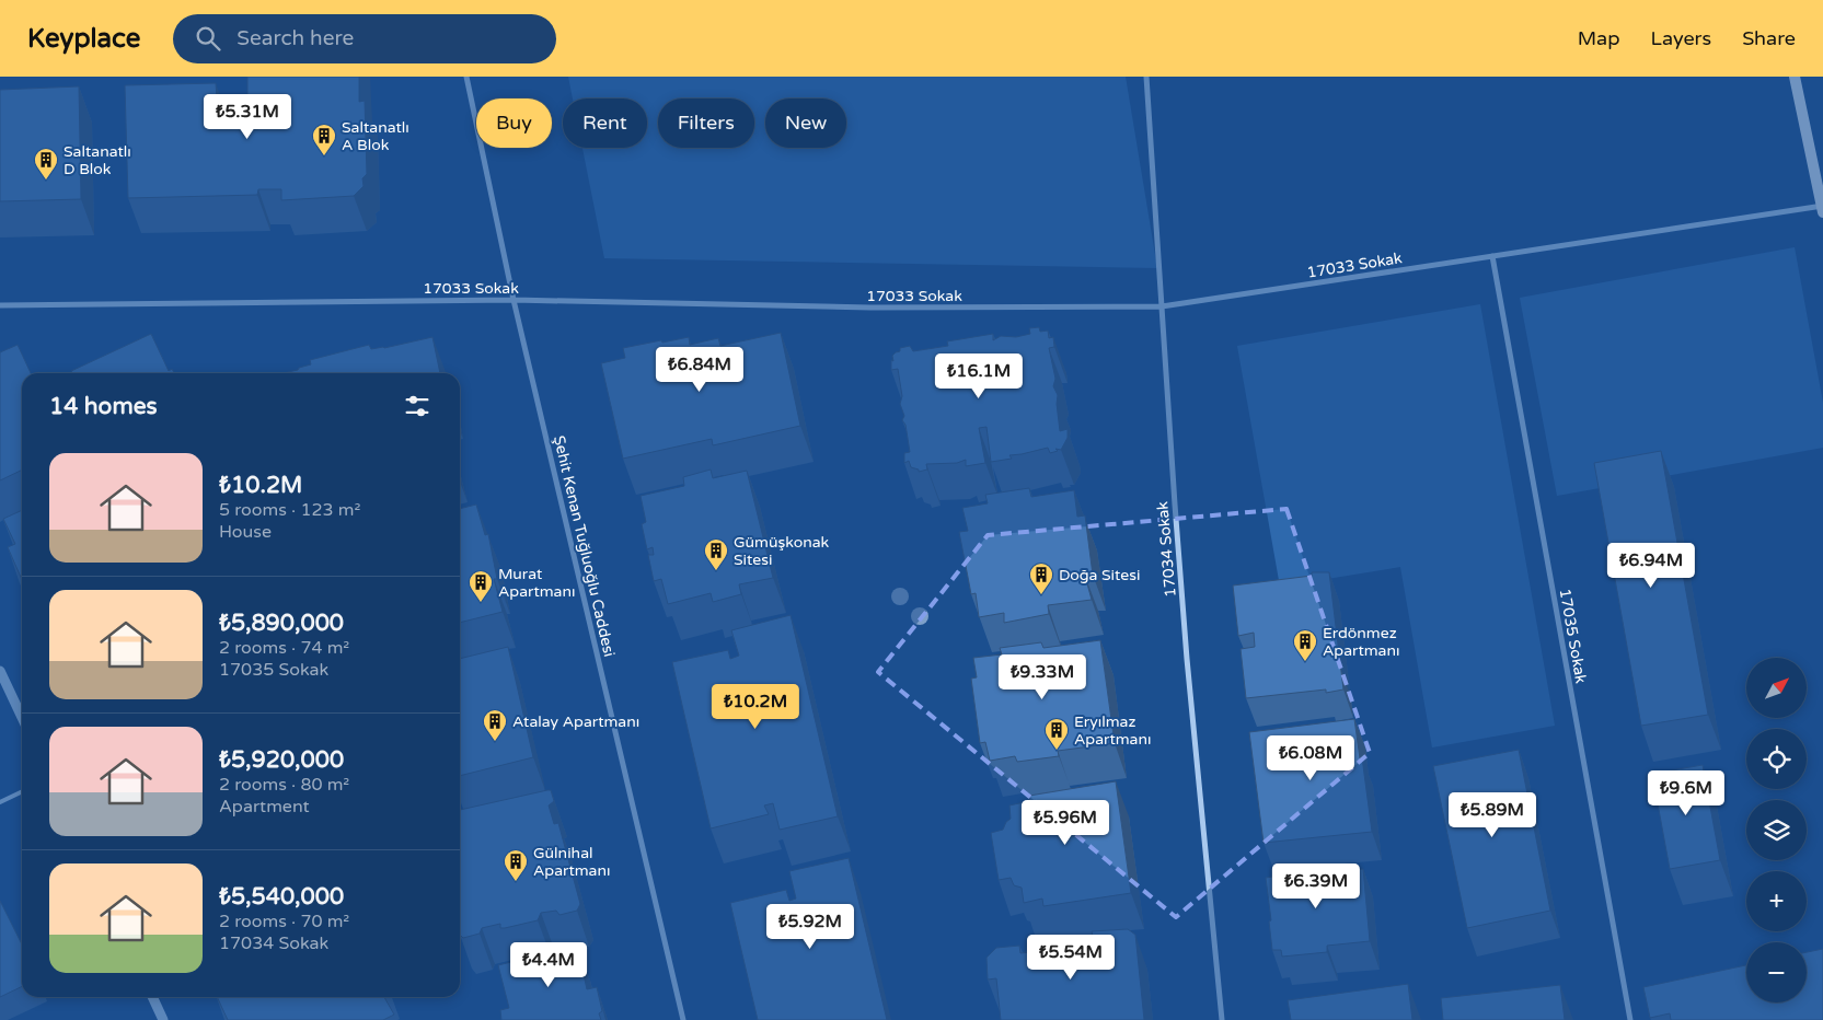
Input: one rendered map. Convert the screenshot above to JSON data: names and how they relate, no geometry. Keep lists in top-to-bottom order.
{
  "streets": {
    "street": [
      "17033 Sokak",
      "Şehit Kenan Tuğluoğlu Caddesi",
      "17034 Sokak",
      "17035 Sokak"
    ]
  },
  "crossings": [
    ["17033 Sokak", "Şehit Kenan Tuğluoğlu Caddesi"],
    ["17033 Sokak", "17034 Sokak"],
    ["17033 Sokak", "17035 Sokak"]
  ],
  "places": {
    "building": [
      "Saltanatlı A Blok",
      "Saltanatlı D Blok",
      "Gümüşkonak Sitesi",
      "Doğa Sitesi",
      "Murat Apartmanı",
      "Erdönmez Apartmanı",
      "Atalay Apartmanı",
      "Eryılmaz Apartmanı",
      "Gülnihal Apartmanı"
    ]
  },
  "north": "top right",
  "page": {
    "header": "Keyplace",
    "search": "Search here",
    "nav": ["Map", "Layers", "Share"],
    "price": [
      "₺5.31M",
      "₺6.84M",
      "₺16.1M",
      "₺6.94M",
      "₺9.33M",
      "₺10.2M",
      "₺6.08M",
      "₺9.6M",
      "₺5.89M",
      "₺5.96M",
      "₺6.39M",
      "₺5.92M",
      "₺5.54M",
      "₺4.4M"
    ],
    "chip": [
      "Buy",
      "Rent",
      "Filters",
      "New"
    ],
    "heading": "14 homes",
    "list": [
      {
        "name": "₺10.2M",
        "note": "5 rooms · 123 m² · House"
      },
      {
        "name": "₺5,890,000",
        "note": "2 rooms · 74 m² · 17035 Sokak"
      },
      {
        "name": "₺5,920,000",
        "note": "2 rooms · 80 m² · Apartment"
      },
      {
        "name": "₺5,540,000",
        "note": "2 rooms · 70 m² · 17034 Sokak"
      }
    ],
    "map_buttons": ["+", "−"]
  }
}
